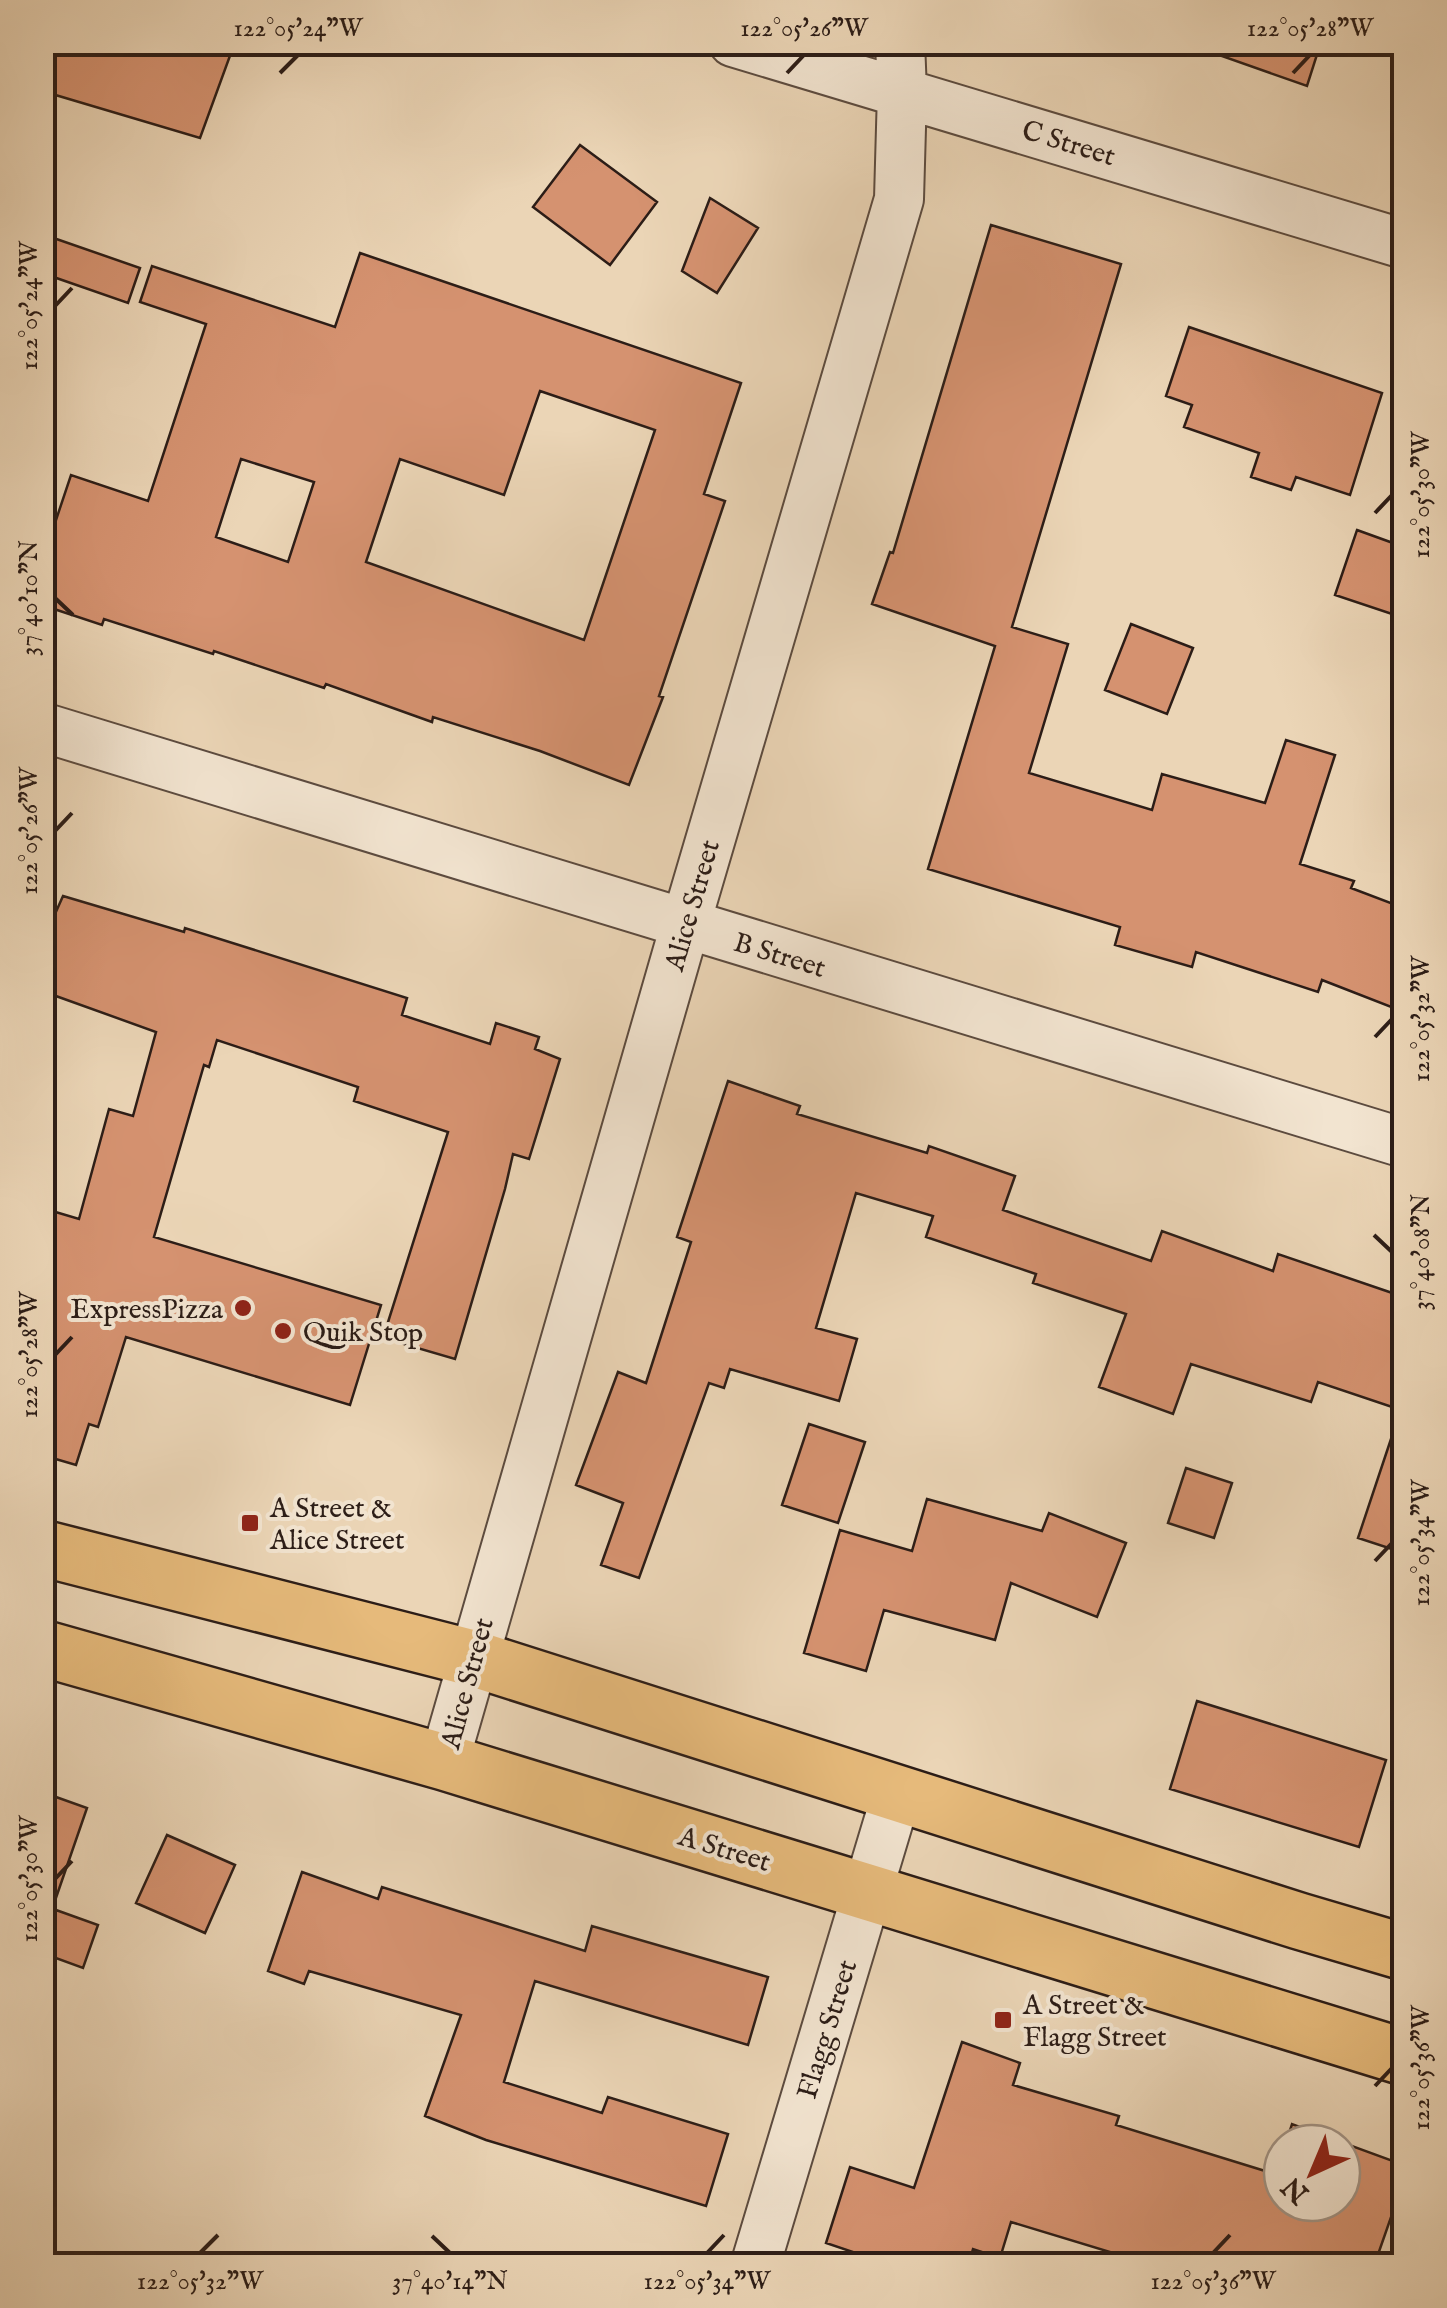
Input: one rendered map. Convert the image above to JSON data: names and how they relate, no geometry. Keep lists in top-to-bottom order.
{
  "streets": {
    "main road": ["A Street"],
    "street": [
      "C Street",
      "Alice Street",
      "B Street",
      "Flagg Street"
    ]
  },
  "crossings": [
    ["C Street", "Alice Street"],
    ["Alice Street", "B Street"],
    ["Alice Street", "A Street"],
    ["A Street", "Flagg Street"]
  ],
  "places": {
    "other": ["ExpressPizza", "Quik Stop"],
    "transit": ["A Street & Alice Street", "A Street & Flagg Street"]
  },
  "north": "bottom left",
  "coordinates": [
    "122°05'24\"W",
    "122°05'26\"W",
    "122°05'28\"W",
    "122°05'30\"W",
    "37°40'10\"N",
    "122°05'32\"W",
    "37°40'08\"N",
    "122°05'34\"W",
    "122°05'36\"W",
    "37°40'14\"N"
  ]
}
